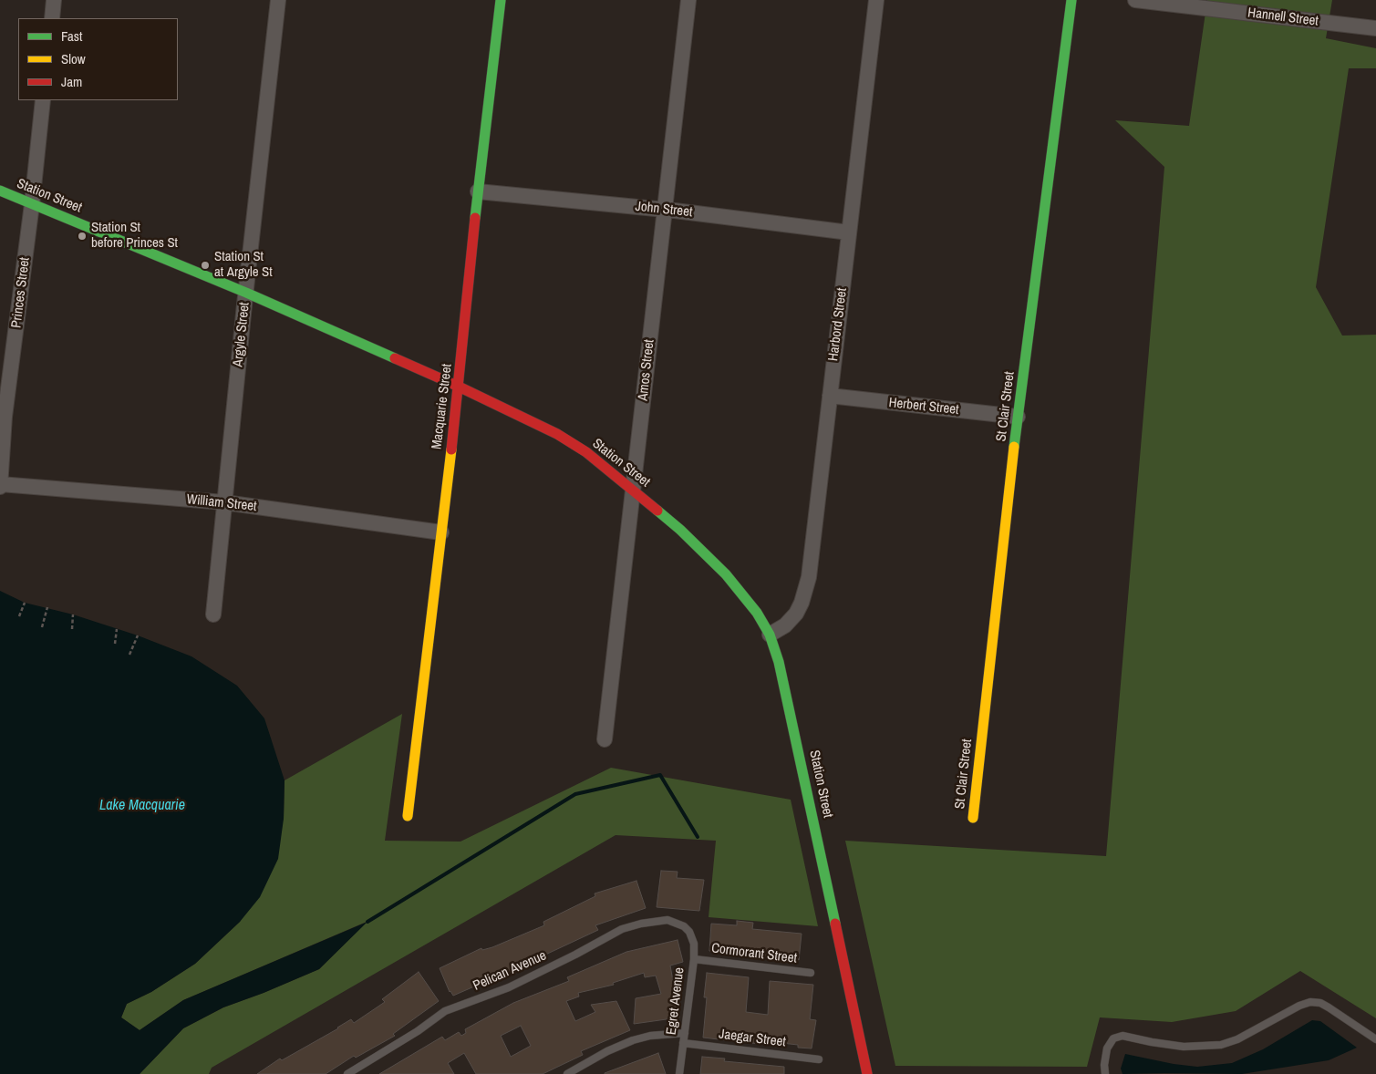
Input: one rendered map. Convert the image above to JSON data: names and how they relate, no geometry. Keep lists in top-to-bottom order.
{
  "streets": {
    "street": [
      "Hannell Street",
      "Station Street",
      "John Street",
      "Princes Street",
      "Harbord Street",
      "Argyle Street",
      "Amos Street",
      "Macquarie Street",
      "Herbert Street",
      "St Clair Street",
      "William Street"
    ],
    "lane": [
      "Cormorant Street",
      "Pelican Avenue",
      "Egret Avenue",
      "Jaegar Street"
    ]
  },
  "crossings": [
    ["Station Street", "Princes Street"],
    ["Station Street", "Harbord Street"],
    ["Station Street", "Argyle Street"],
    ["Station Street", "Amos Street"],
    ["Station Street", "Macquarie Street"],
    ["John Street", "Harbord Street"],
    ["John Street", "Amos Street"],
    ["John Street", "Macquarie Street"],
    ["Princes Street", "William Street"],
    ["Harbord Street", "Herbert Street"],
    ["Argyle Street", "William Street"],
    ["Macquarie Street", "William Street"],
    ["Herbert Street", "St Clair Street"],
    ["Cormorant Street", "Egret Avenue"],
    ["Pelican Avenue", "Egret Avenue"],
    ["Egret Avenue", "Jaegar Street"]
  ],
  "water": ["Lake Macquarie"],
  "places": ["Station St before Princes St", "Station St at Argyle St"],
  "legend": ["Fast", "Slow", "Jam"]
}
